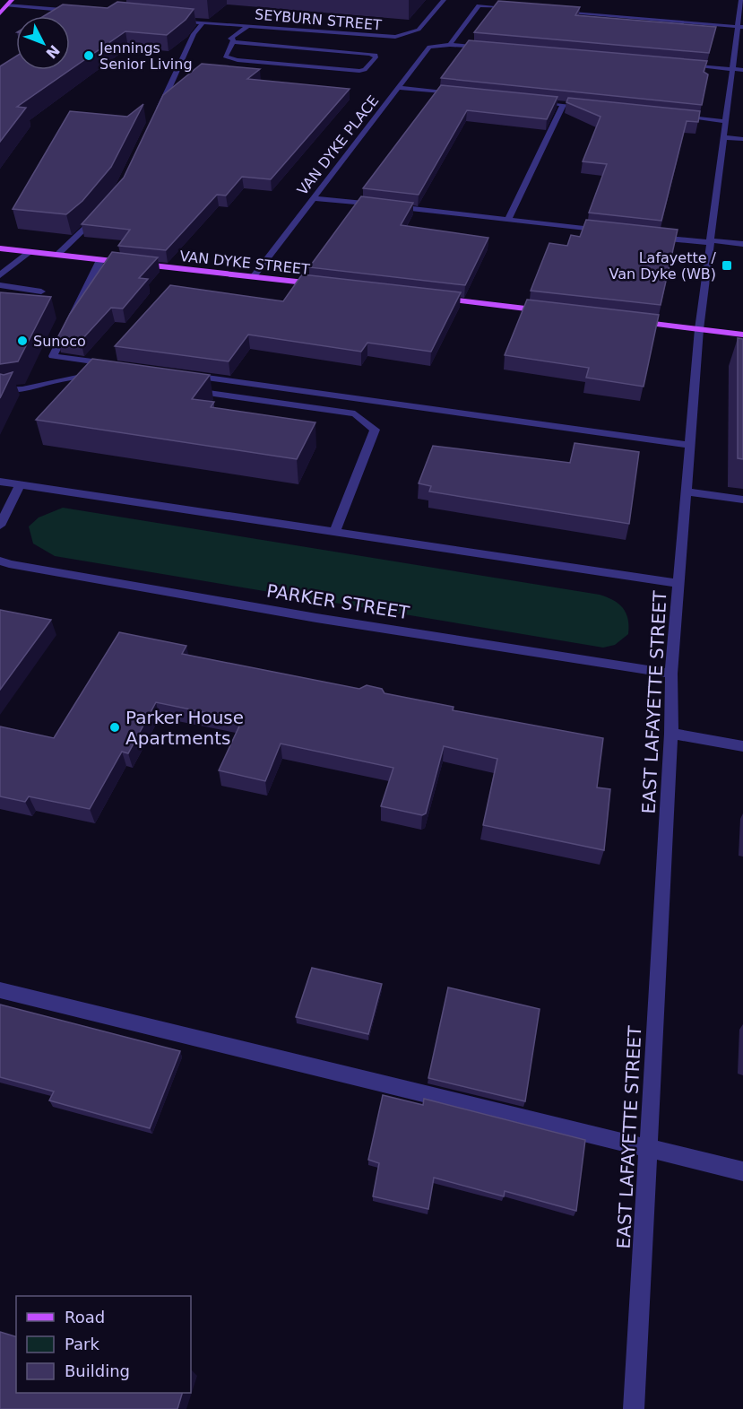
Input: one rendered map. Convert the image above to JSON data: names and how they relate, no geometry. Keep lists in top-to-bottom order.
{
  "streets": {
    "main road": ["VAN DYKE STREET"],
    "street": [
      "SEYBURN STREET",
      "VAN DYKE PLACE",
      "PARKER STREET",
      "EAST LAFAYETTE STREET"
    ]
  },
  "crossings": [
    ["VAN DYKE PLACE", "VAN DYKE STREET"],
    ["PARKER STREET", "EAST LAFAYETTE STREET"]
  ],
  "places": {
    "other": ["Jennings Senior Living", "Sunoco", "Parker House Apartments"],
    "transit": ["Lafayette / Van Dyke (WB)"]
  },
  "legend": ["Road", "Park", "Building"],
  "north": "bottom right"
}
